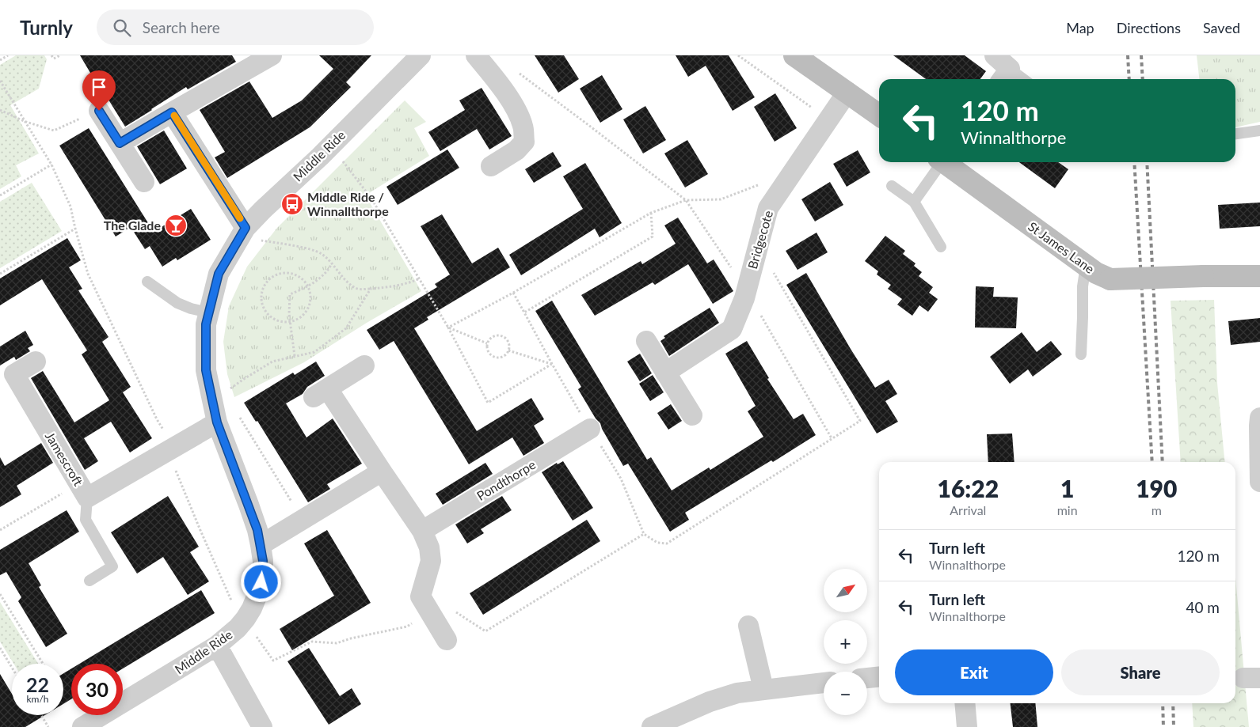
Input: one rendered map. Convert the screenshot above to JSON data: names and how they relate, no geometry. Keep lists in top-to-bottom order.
{
  "streets": {
    "street": [
      "Middle Ride",
      "Bridgecote",
      "St James Lane",
      "Jamescroft",
      "Pondthorpe"
    ]
  },
  "crossings": [
    ["Middle Ride", "Jamescroft"]
  ],
  "places": {
    "bus stop": ["Middle Ride / Winnallthorpe"],
    "bar": ["The Glade"]
  },
  "north": "top right",
  "page": {
    "header": "Turnly",
    "search": "Search here",
    "nav": ["Map", "Directions", "Saved"],
    "turn": ["120 m", "Winnalthorpe"],
    "eta": [
      "16:22",
      "Arrival",
      "1",
      "min",
      "190",
      "m"
    ],
    "list": [
      {
        "name": "Turn left",
        "note": "Winnalthorpe",
        "value": "120 m"
      },
      {
        "name": "Turn left",
        "note": "Winnalthorpe",
        "value": "40 m"
      }
    ],
    "map_buttons": ["+", "−"],
    "buttons": ["Exit", "Share"],
    "speed": "22 km/h",
    "limit": "30"
  }
}
